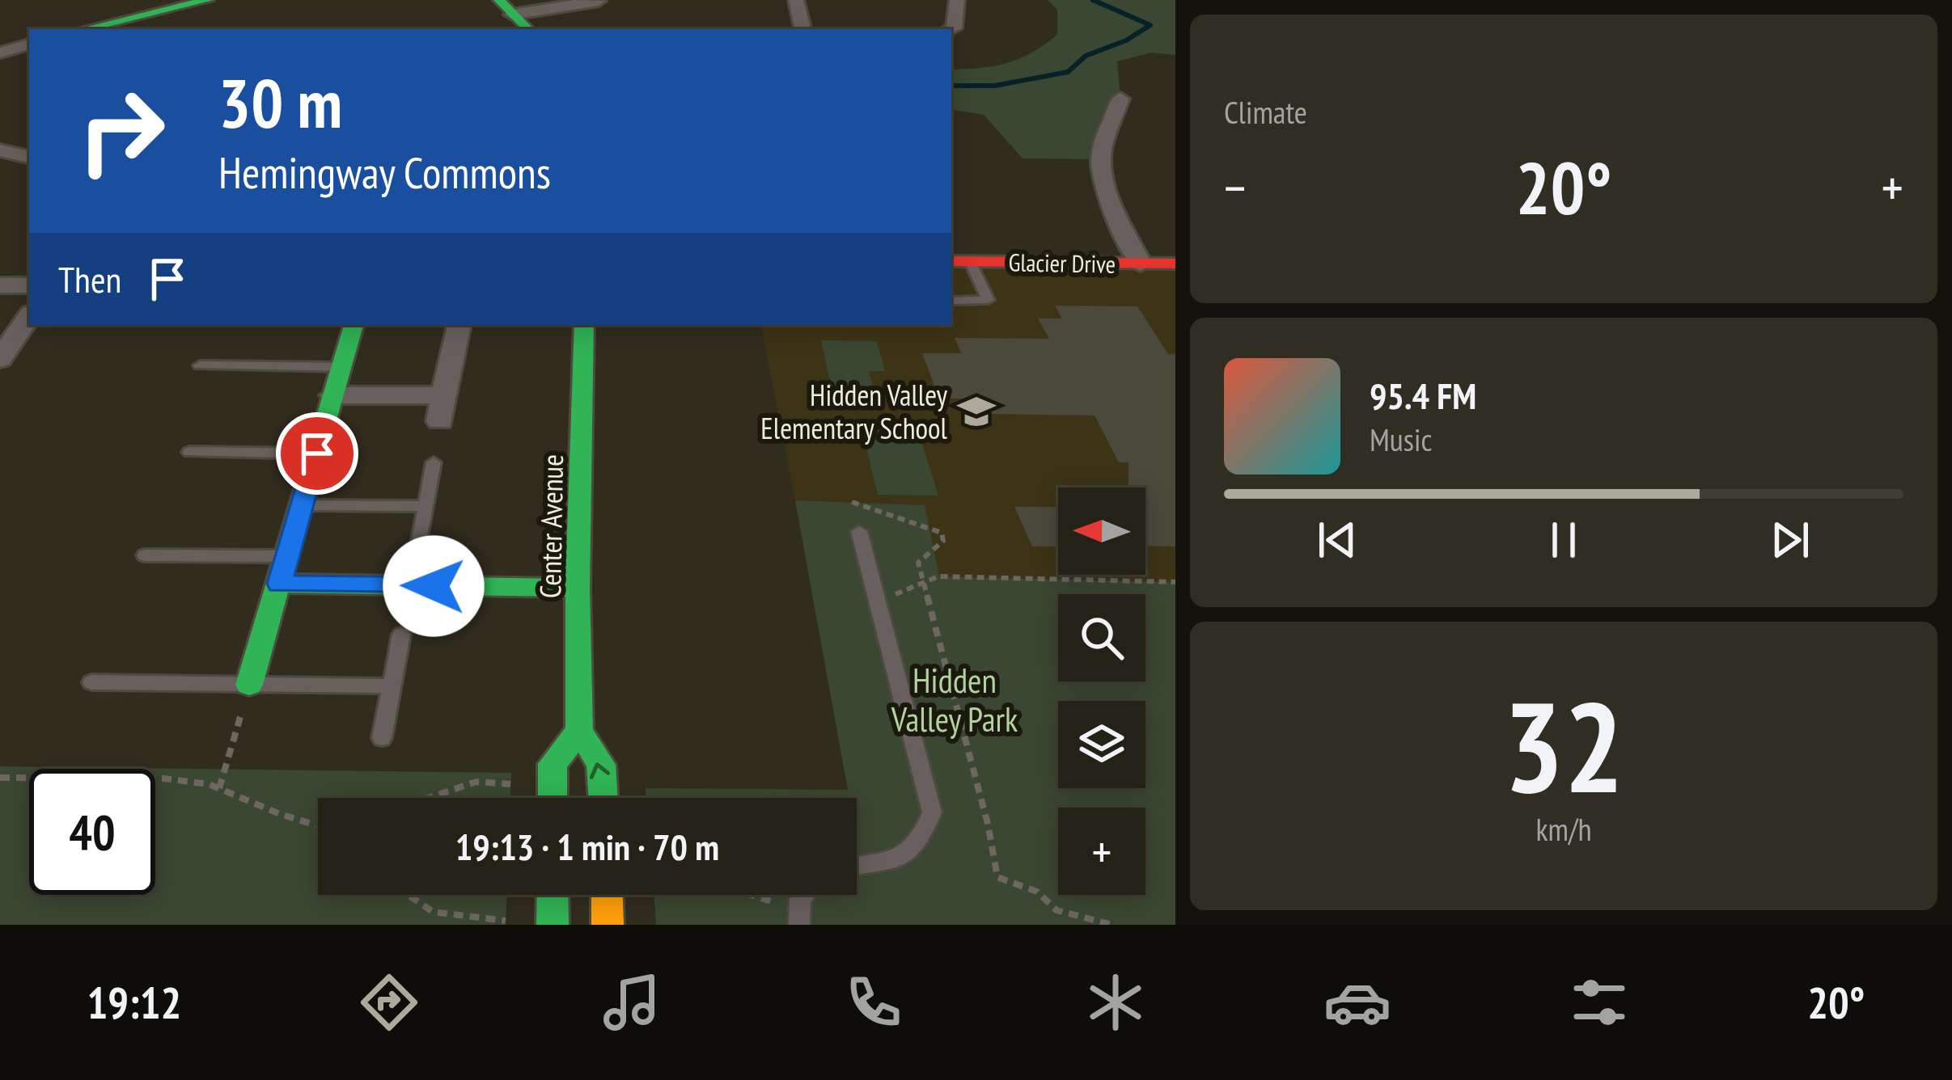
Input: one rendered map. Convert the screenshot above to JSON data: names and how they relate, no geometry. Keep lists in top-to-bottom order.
{
  "streets": {
    "street": ["Glacier Drive", "Center Avenue"]
  },
  "parks": ["Hidden Valley Park"],
  "places": {
    "school or university": ["Hidden Valley Elementary School"]
  },
  "north": "left",
  "page": {
    "tile": [
      "Climate",
      ["32", "km/h"]
    ],
    "turn": ["30 m", "Hemingway Commons"],
    "heat": ["−", "20°", "+"],
    "then": "Then",
    "song": ["95.4 FM", "Music"],
    "map_buttons": "+",
    "limit": "40",
    "trip": "19:13 · 1 min · 70 m",
    "tabs": ["19:12", "20°"]
  }
}
